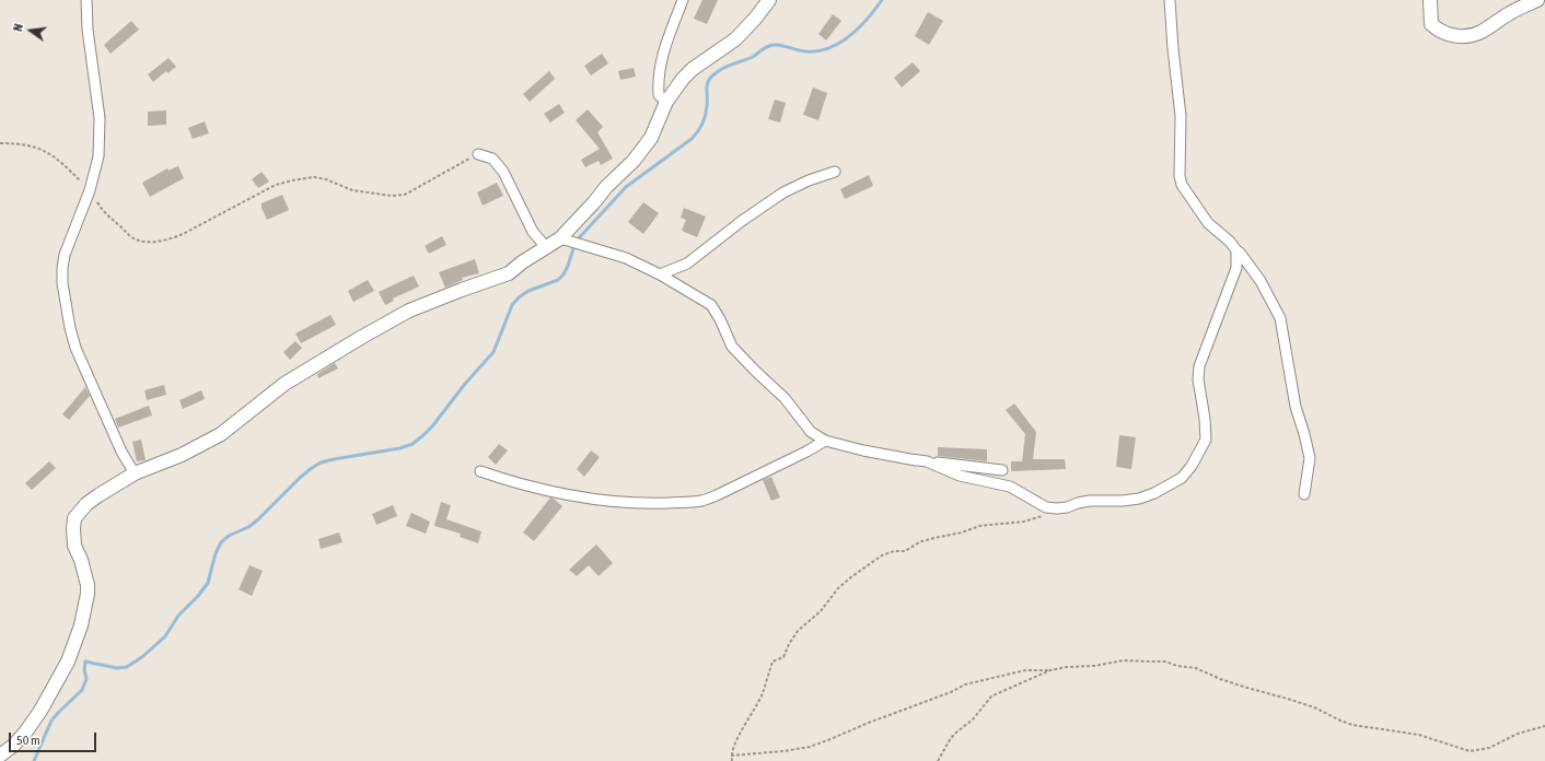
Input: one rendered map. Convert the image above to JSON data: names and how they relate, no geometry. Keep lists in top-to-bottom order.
{
  "scale_bar": "50 m",
  "north": "left"
}
